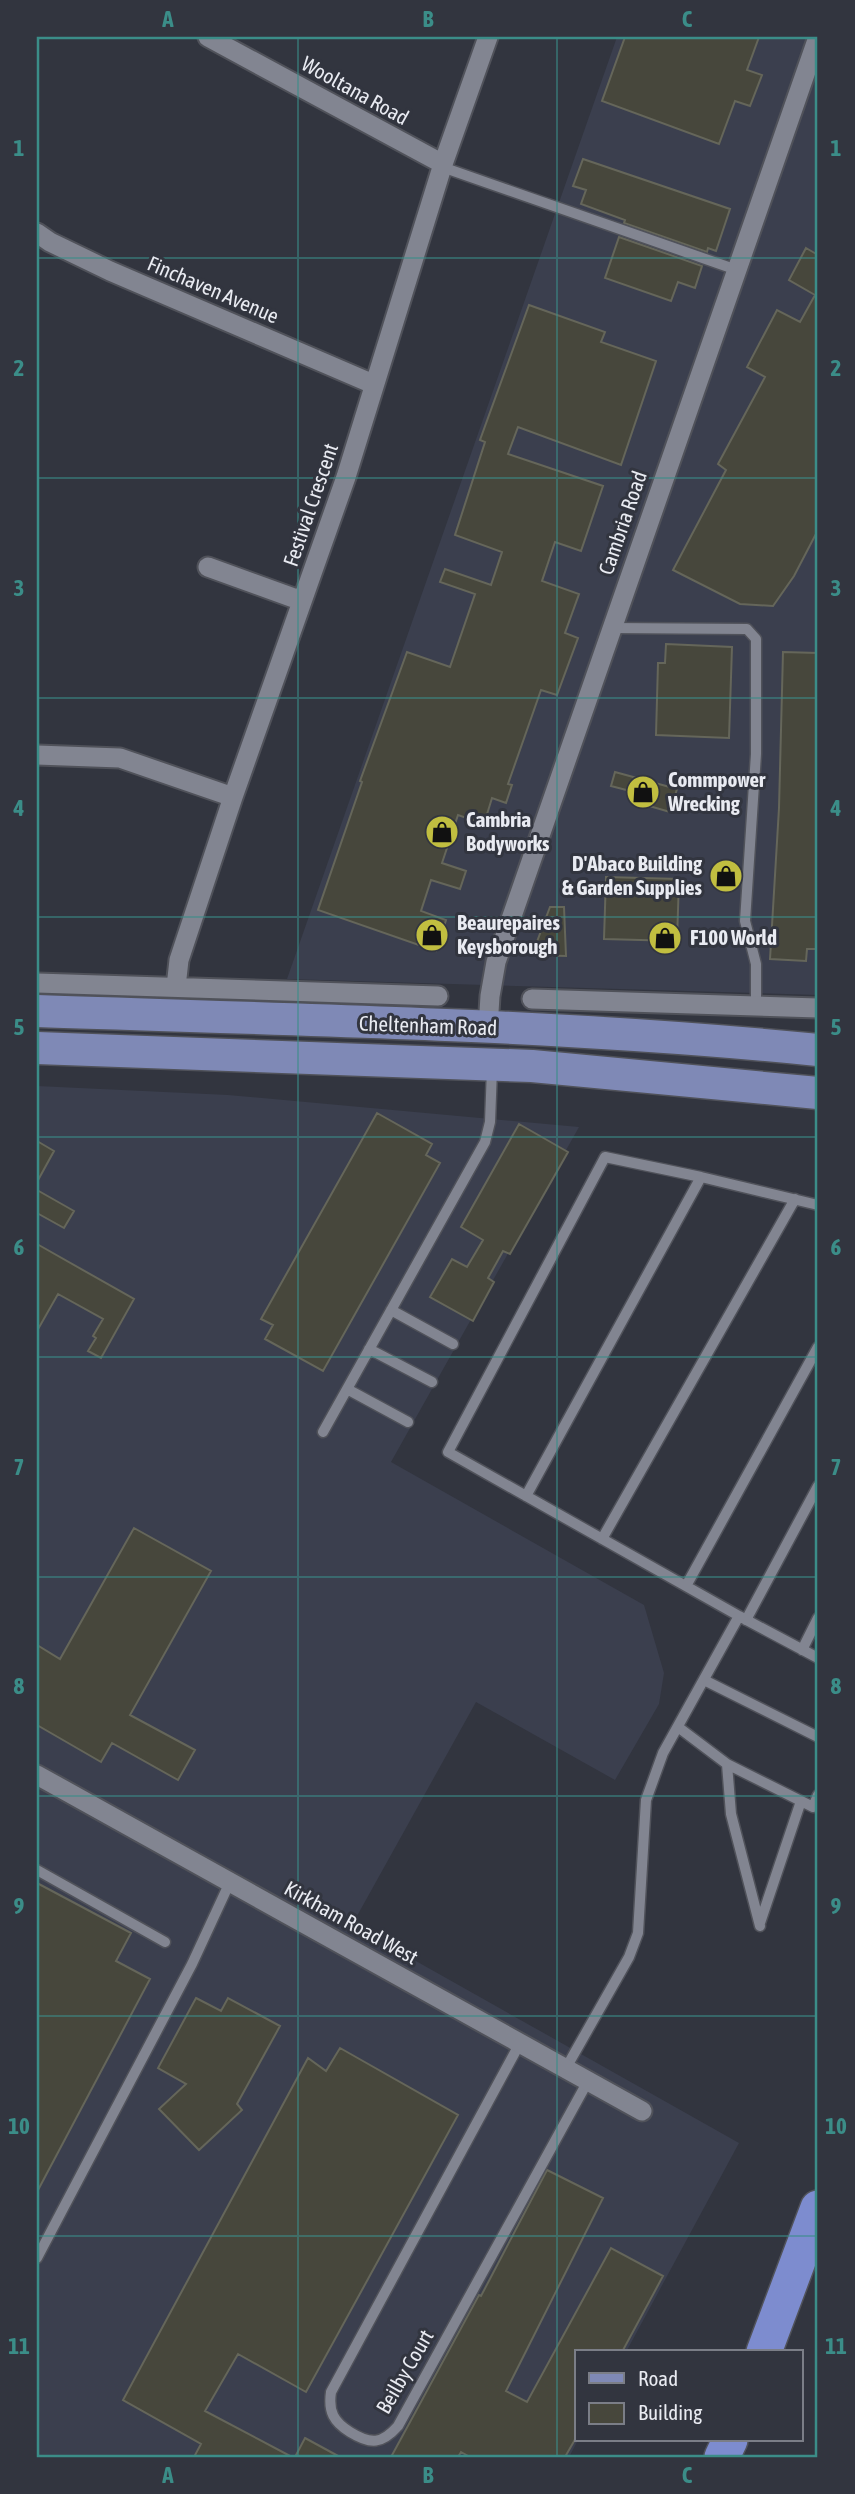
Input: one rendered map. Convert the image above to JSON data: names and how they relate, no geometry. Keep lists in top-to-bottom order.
{
  "streets": {
    "main road": ["Cheltenham Road"],
    "street": [
      "Wooltana Road",
      "Finchaven Avenue",
      "Festival Crescent",
      "Cambria Road",
      "Kirkham Road West"
    ],
    "lane": ["Beilby Court"]
  },
  "crossings": [
    ["Wooltana Road", "Festival Crescent"],
    ["Finchaven Avenue", "Festival Crescent"],
    ["Festival Crescent", "Cheltenham Road"],
    ["Cambria Road", "Cheltenham Road"],
    ["Kirkham Road West", "Beilby Court"]
  ],
  "places": {
    "shop": [
      "Commpower Wrecking",
      "Cambria Bodyworks",
      "D'Abaco Building & Garden Supplies",
      "Beaurepaires Keysborough",
      "F100 World"
    ]
  },
  "legend": ["Road", "Building"],
  "grid": {
    "columns": ["A", "B", "C"],
    "rows": [
      "1",
      "2",
      "3",
      "4",
      "5",
      "6",
      "7",
      "8",
      "9",
      "10",
      "11"
    ]
  }
}
